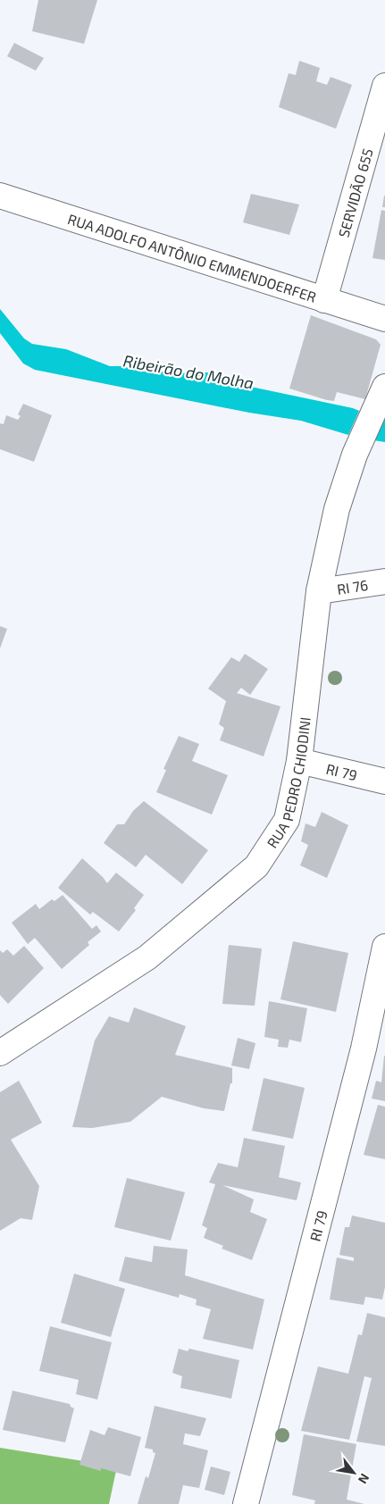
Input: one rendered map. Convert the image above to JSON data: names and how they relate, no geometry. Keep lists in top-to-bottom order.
{
  "streets": {
    "street": [
      "SERVIDÃO 655",
      "RUA ADOLFO ANTÔNIO EMMENDOERFER",
      "RI 76",
      "RI 79",
      "RUA PEDRO CHIODINI"
    ]
  },
  "crossings": [
    ["SERVIDÃO 655", "RUA ADOLFO ANTÔNIO EMMENDOERFER"],
    ["RI 76", "RUA PEDRO CHIODINI"],
    ["RI 79", "RUA PEDRO CHIODINI"]
  ],
  "water": ["Ribeirão do Molha"],
  "north": "bottom right"
}
